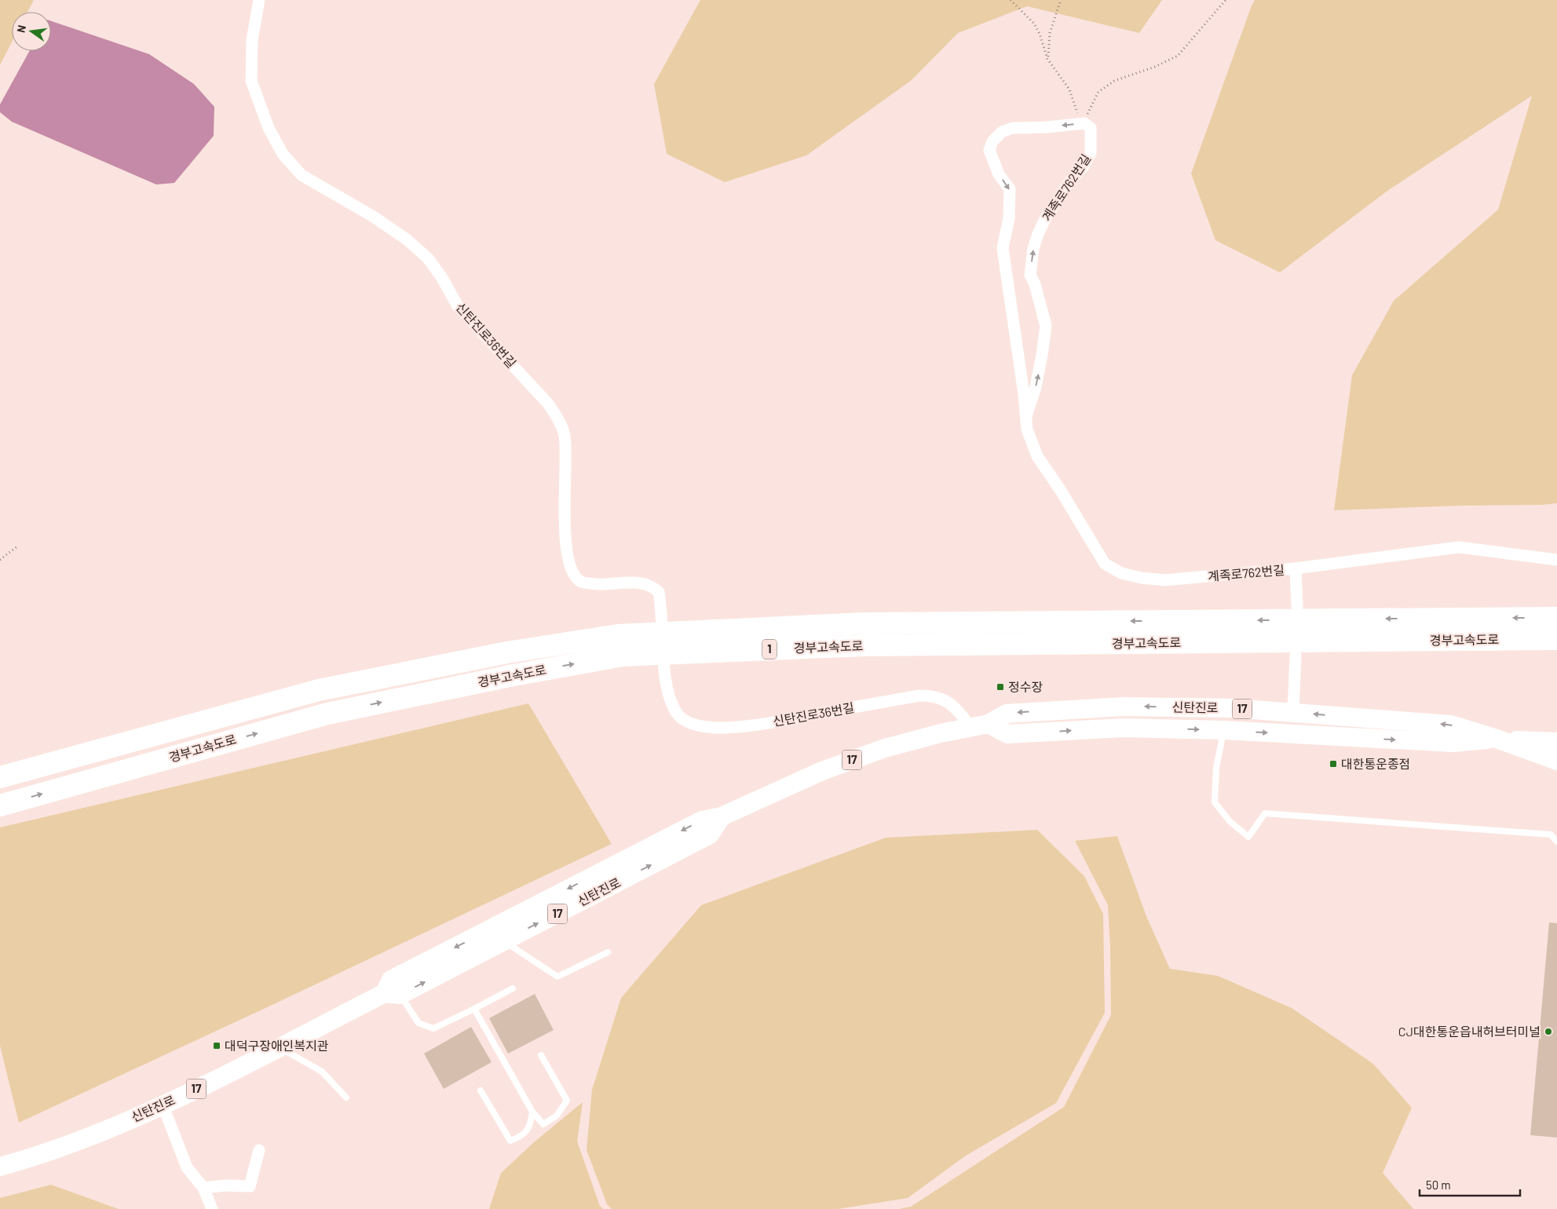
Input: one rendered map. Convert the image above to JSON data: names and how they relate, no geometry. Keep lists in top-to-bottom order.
{
  "streets": {
    "highway": ["경부고속도로", "1"],
    "main road": ["신탄진로", "17"],
    "street": ["계족로762번길", "신탄진로36번길"]
  },
  "crossings": [
    ["신탄진로36번길", "신탄진로"]
  ],
  "places": {
    "transit": ["정수장", "대한통운종점", "대덕구장애인복지관"],
    "other": ["CJ대한통운읍내허브터미널"]
  },
  "scale_bar": "50 m",
  "north": "left"
}
